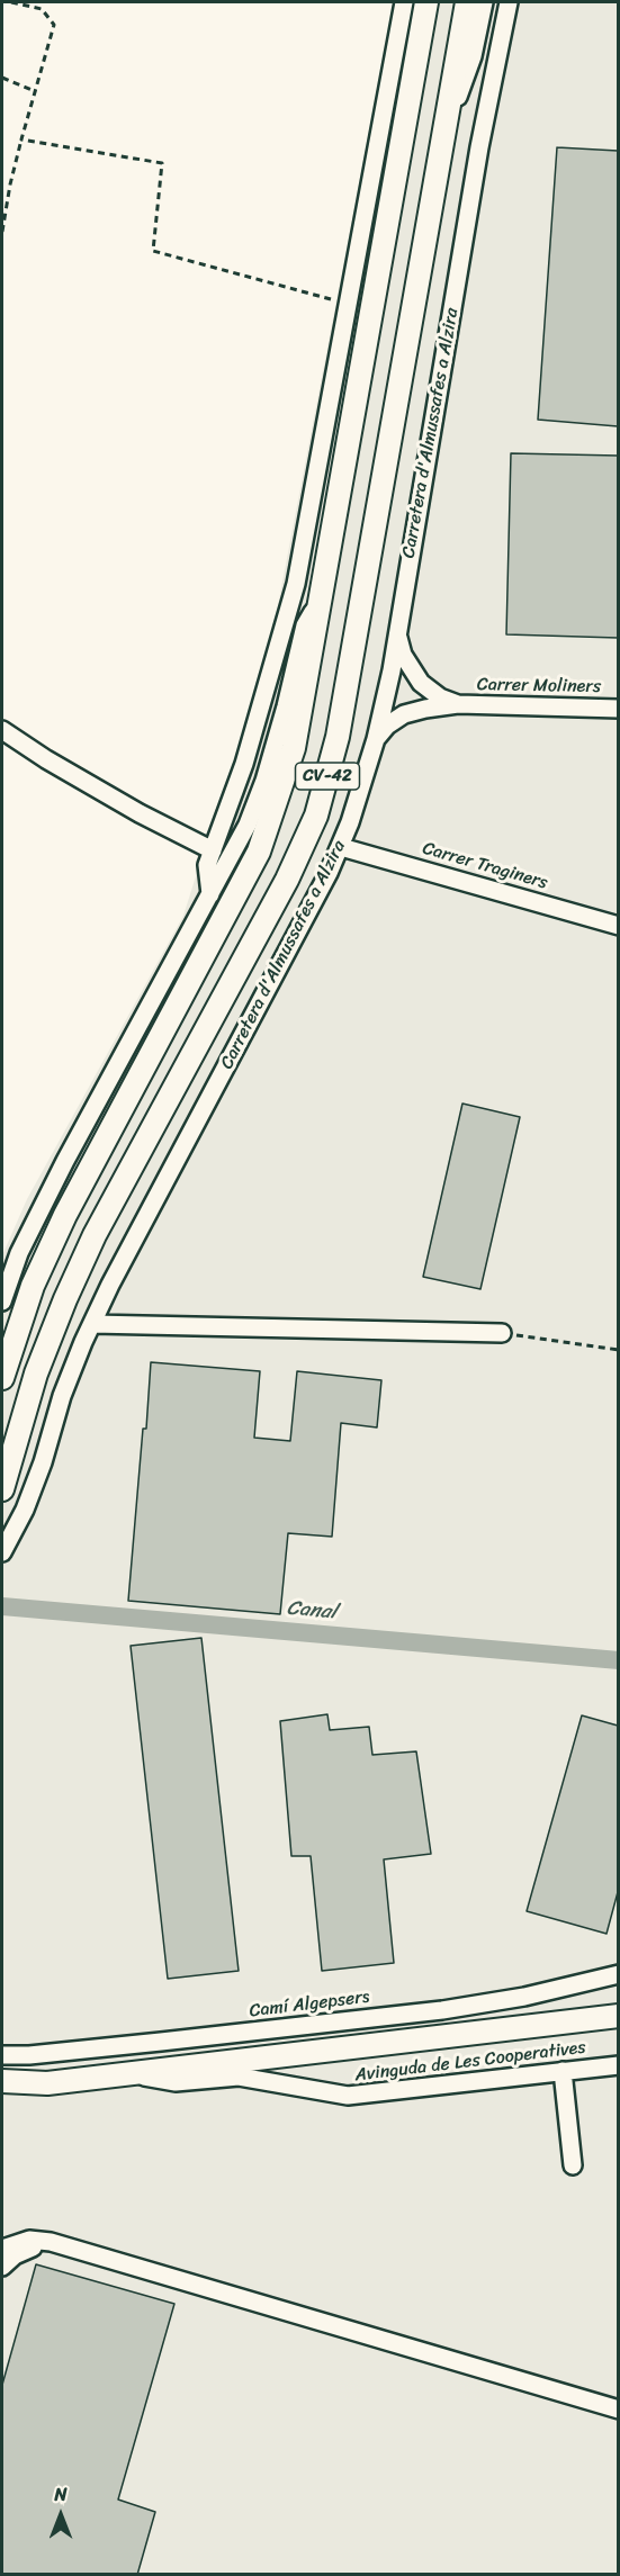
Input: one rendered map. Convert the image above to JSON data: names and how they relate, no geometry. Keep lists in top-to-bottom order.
{
  "streets": {
    "main road": ["Carretera d'Almussafes a Alzira", "CV-42"],
    "street": [
      "Carrer Moliners",
      "Carrer Traginers",
      "Camí Algepsers",
      "Avinguda de Les Cooperatives"
    ]
  },
  "crossings": [
    ["Carretera d'Almussafes a Alzira", "Carrer Moliners"],
    ["Carretera d'Almussafes a Alzira", "Carrer Traginers"]
  ],
  "water": ["Canal"],
  "north": "top"
}
